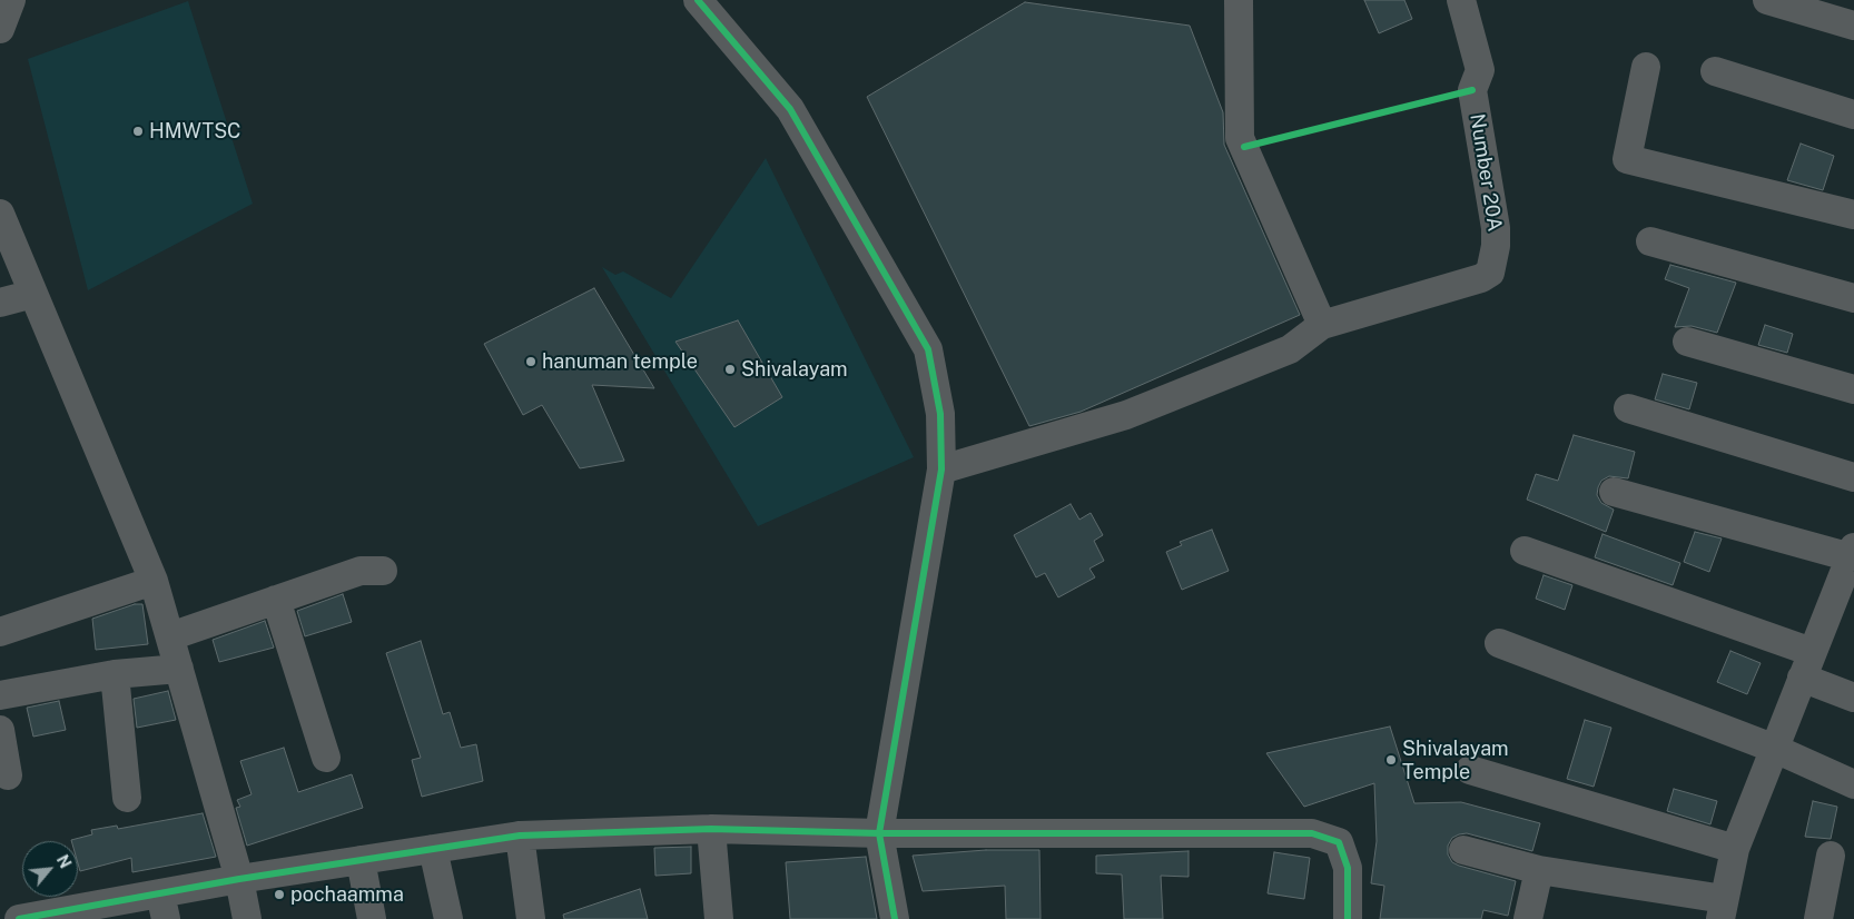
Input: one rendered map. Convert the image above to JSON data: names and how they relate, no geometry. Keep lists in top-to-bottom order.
{
  "streets": {
    "street": ["Number 20A"]
  },
  "places": [
    "HMWTSC",
    "hanuman temple",
    "Shivalayam",
    "Shivalayam Temple",
    "pochaamma"
  ],
  "north": "top right"
}
